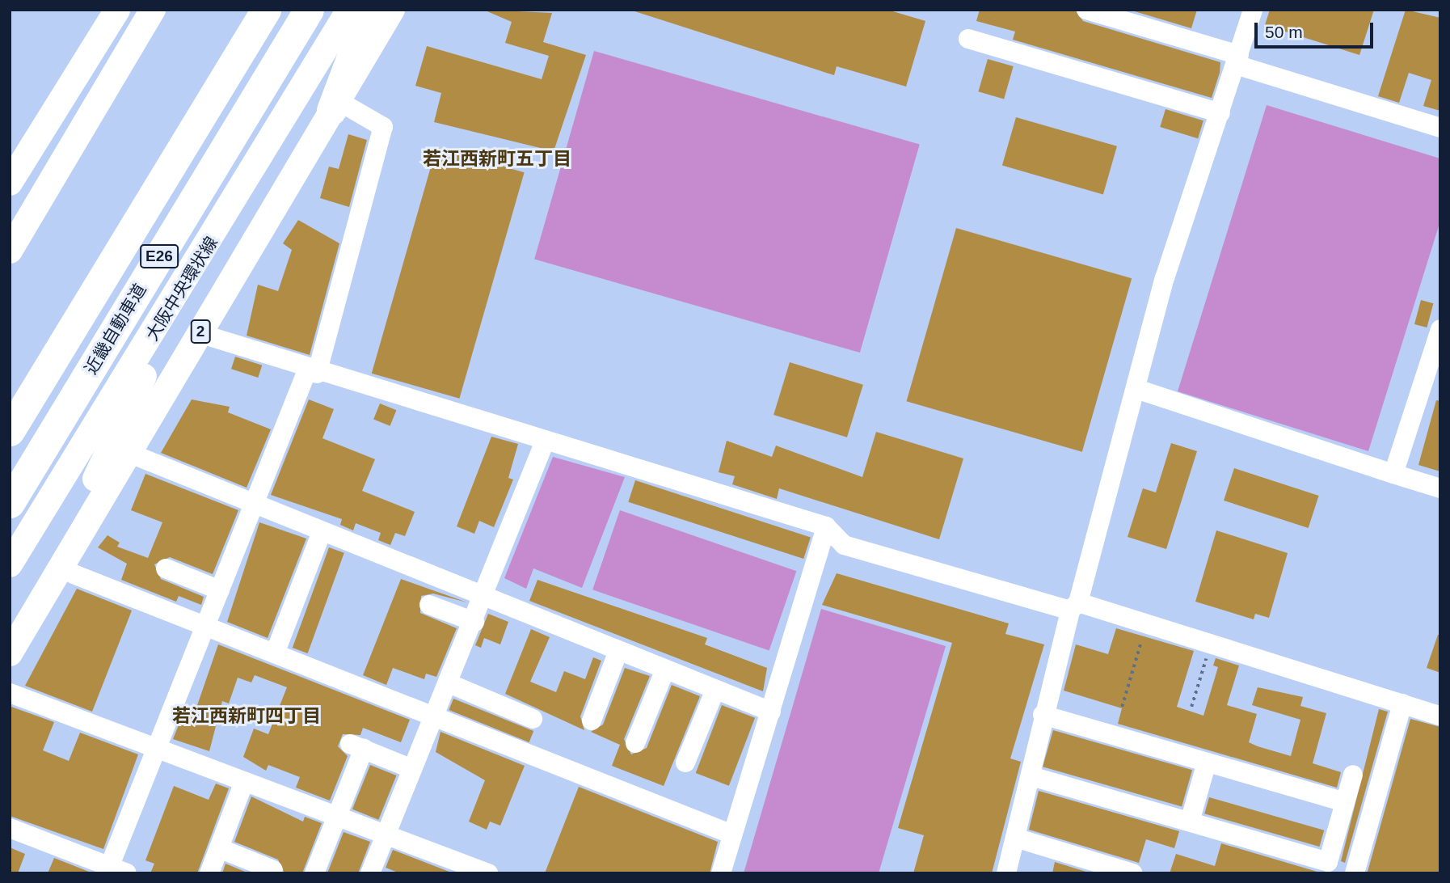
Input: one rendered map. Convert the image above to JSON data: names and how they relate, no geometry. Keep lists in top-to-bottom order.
{
  "streets": {
    "highway": ["E26", "近畿自動車道"],
    "main road": ["大阪中央環状線", "2"]
  },
  "districts": ["若江西新町五丁目", "若江西新町四丁目"],
  "scale_bar": "50 m"
}
